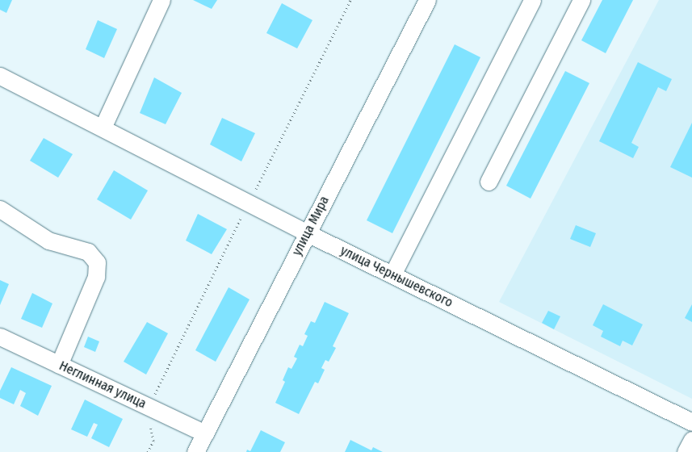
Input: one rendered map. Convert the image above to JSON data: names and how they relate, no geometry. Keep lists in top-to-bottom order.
{
  "streets": {
    "street": ["улица Мира", "улица Чернышевского", "Неглинная улица"]
  },
  "crossings": [
    ["улица Мира", "улица Чернышевского"],
    ["улица Мира", "Неглинная улица"]
  ]
}
